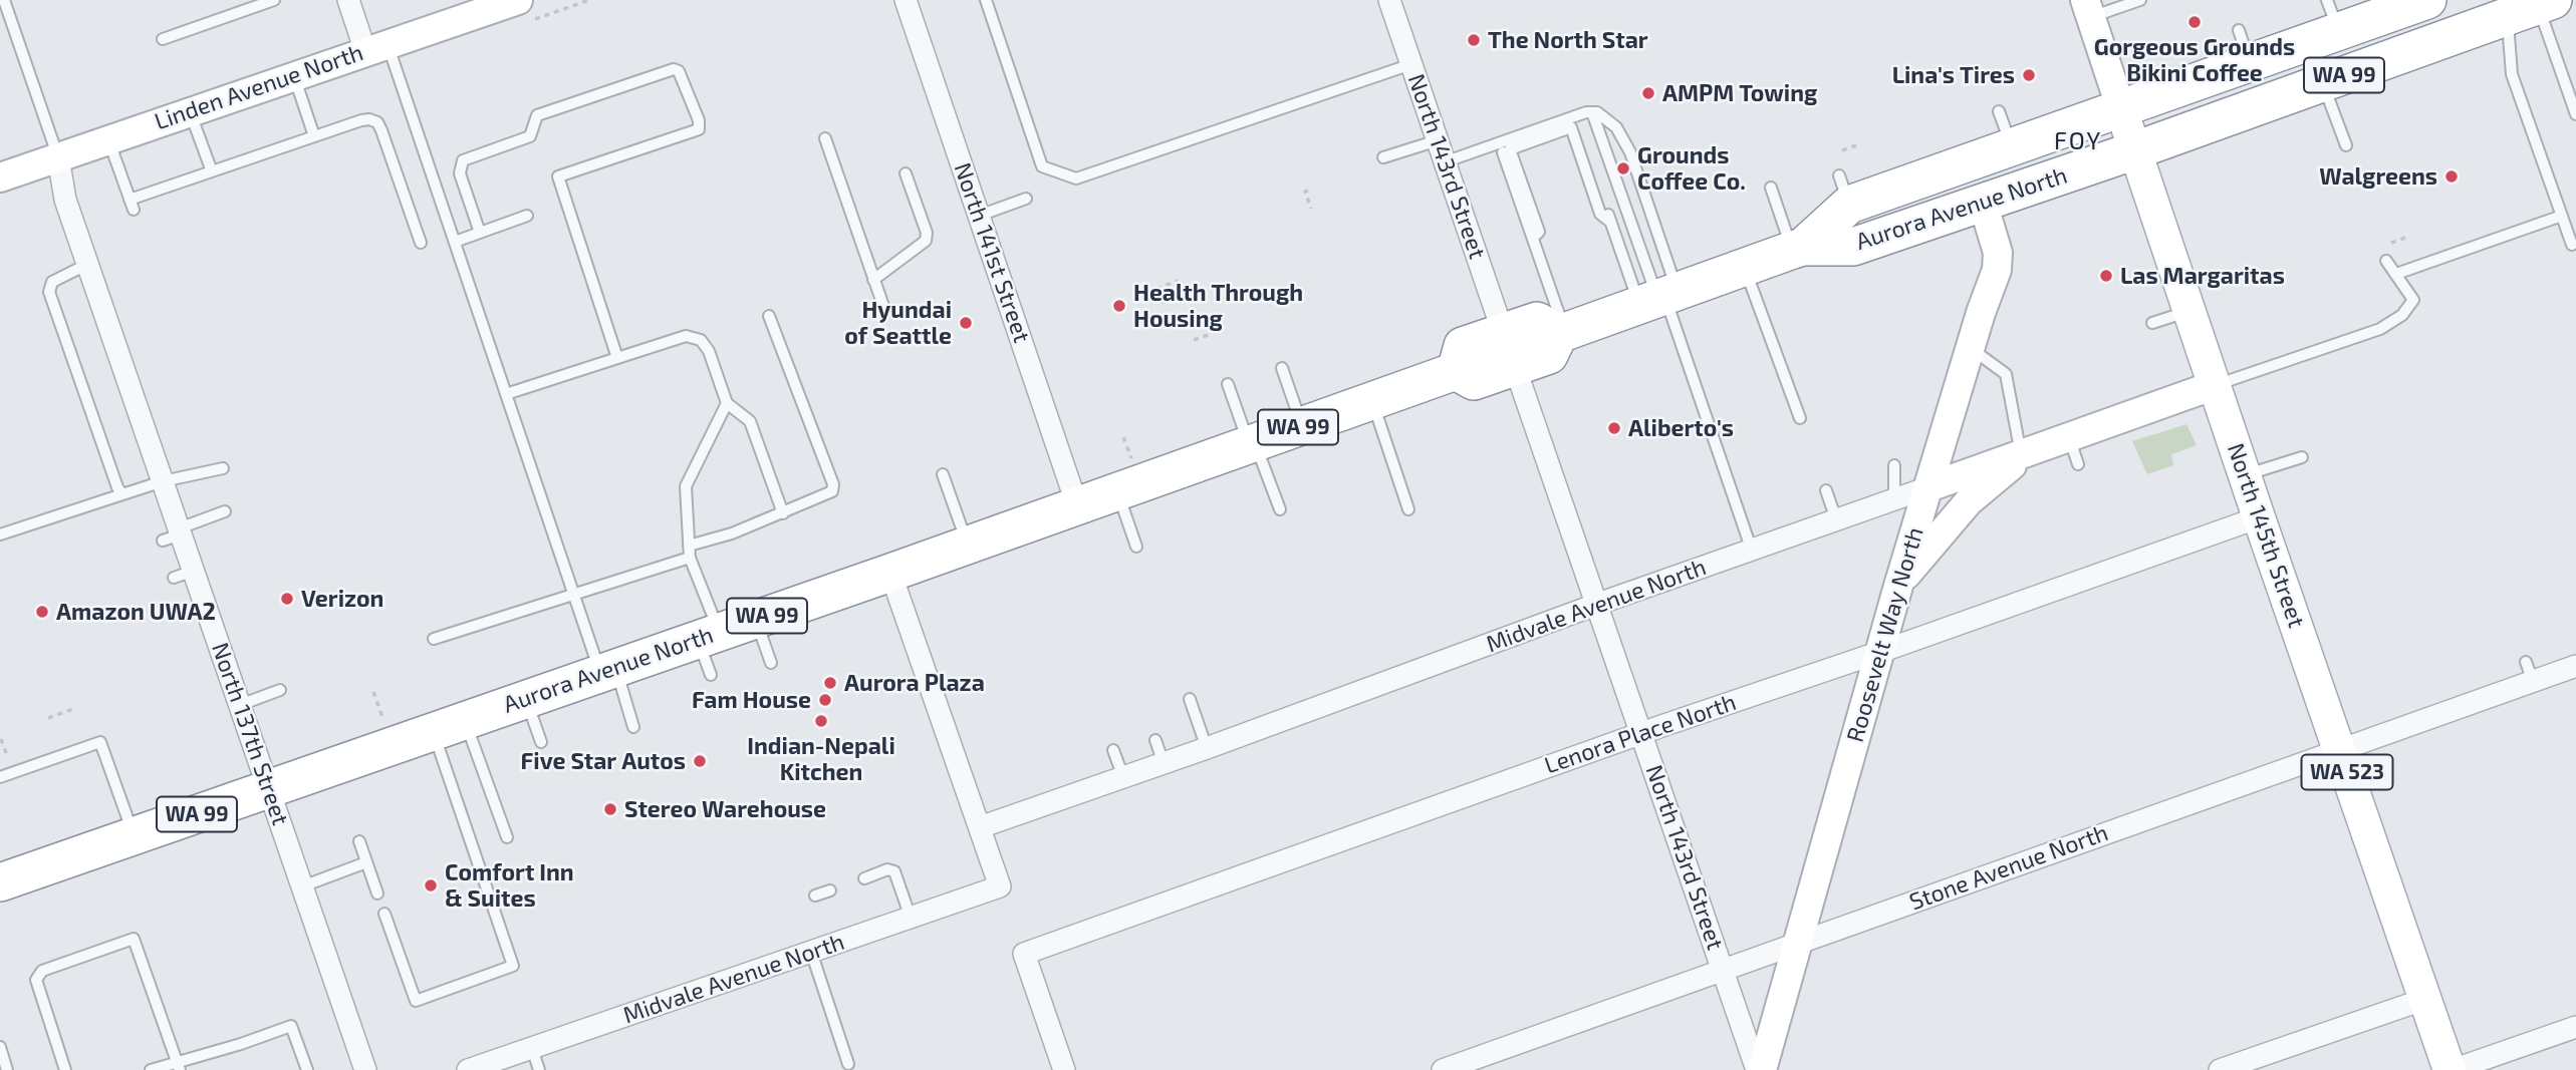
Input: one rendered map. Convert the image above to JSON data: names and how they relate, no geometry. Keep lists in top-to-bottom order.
{
  "streets": {
    "highway": ["WA 99", "Aurora Avenue North"],
    "main road": ["North 145th Street", "WA 523"],
    "street": [
      "Linden Avenue North",
      "North 143rd Street",
      "North 141st Street",
      "Midvale Avenue North",
      "Roosevelt Way North",
      "North 137th Street",
      "Lenora Place North",
      "Stone Avenue North"
    ]
  },
  "crossings": [
    ["Linden Avenue North", "North 137th Street"],
    ["North 143rd Street", "Aurora Avenue North"],
    ["North 143rd Street", "Midvale Avenue North"],
    ["North 143rd Street", "Roosevelt Way North"],
    ["North 143rd Street", "Lenora Place North"],
    ["North 143rd Street", "Stone Avenue North"],
    ["Aurora Avenue North", "North 141st Street"],
    ["Aurora Avenue North", "North 145th Street"],
    ["Aurora Avenue North", "Roosevelt Way North"],
    ["Aurora Avenue North", "North 137th Street"],
    ["North 145th Street", "Midvale Avenue North"],
    ["North 145th Street", "Lenora Place North"],
    ["North 145th Street", "Stone Avenue North"],
    ["Midvale Avenue North", "Roosevelt Way North"],
    ["Roosevelt Way North", "Lenora Place North"],
    ["Roosevelt Way North", "Stone Avenue North"]
  ],
  "districts": ["FOY"],
  "places": [
    "Gorgeous Grounds Bikini Coffee",
    "The North Star",
    "Lina's Tires",
    "AMPM Towing",
    "Grounds Coffee Co.",
    "Walgreens",
    "Las Margaritas",
    "Health Through Housing",
    "Hyundai of Seattle",
    "Aliberto's",
    "Verizon",
    "Amazon UWA2",
    "Aurora Plaza",
    "Fam House",
    "Indian-Nepali Kitchen",
    "Five Star Autos",
    "Stereo Warehouse",
    "Comfort Inn & Suites"
  ]
}
